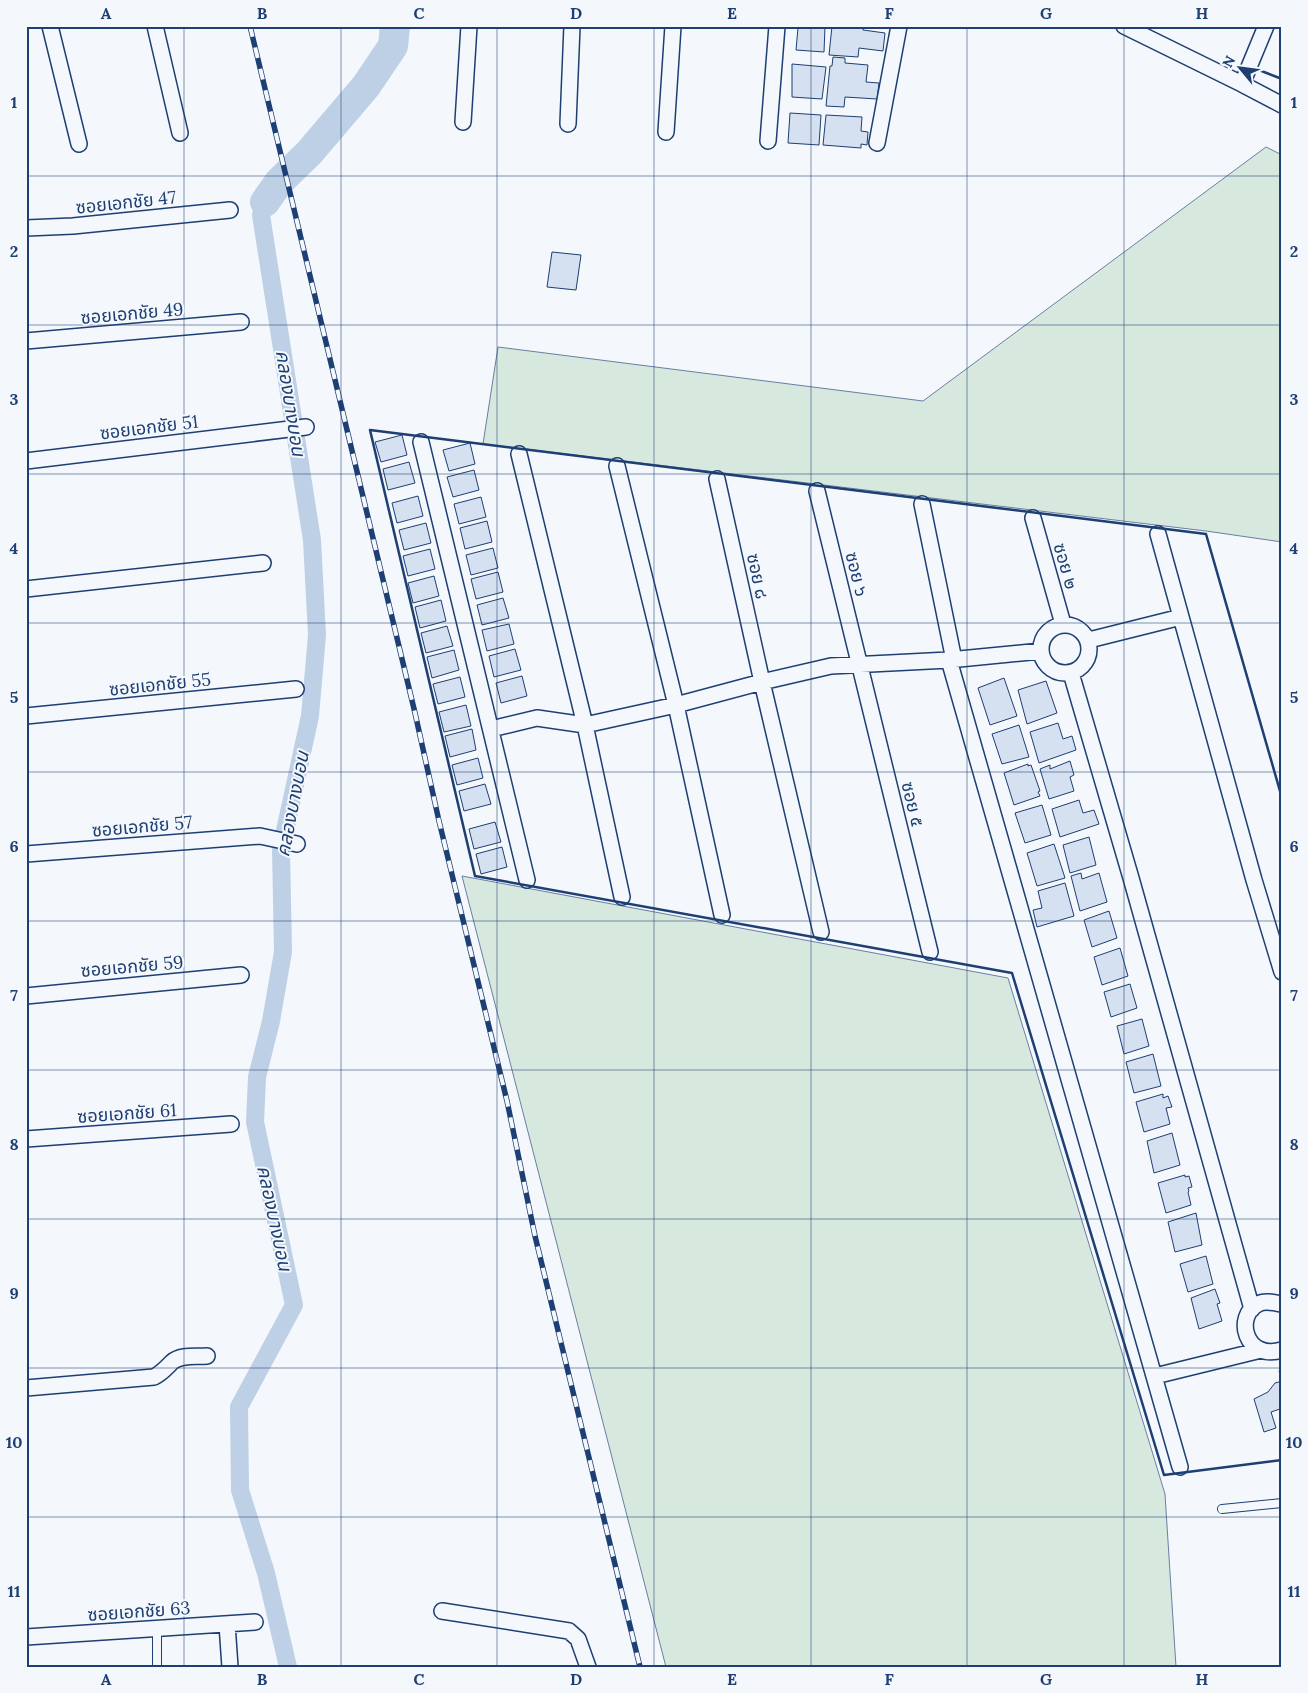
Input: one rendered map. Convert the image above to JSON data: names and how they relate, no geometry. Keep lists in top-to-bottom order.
{
  "streets": {
    "street": [
      "ซอยเอกชัย 47",
      "ซอยเอกชัย 49",
      "ซอยเอกชัย 51",
      "ซอย ๒",
      "ซอย ๖",
      "ซอย ๘",
      "ซอยเอกชัย 55",
      "ซอย ๕",
      "ซอยเอกชัย 57",
      "ซอยเอกชัย 59",
      "ซอยเอกชัย 61",
      "ซอยเอกชัย 63"
    ]
  },
  "crossings": [
    ["ซอย ๖", "ซอย ๕"]
  ],
  "water": ["คลองบางบอน"],
  "north": "top left",
  "grid": {
    "columns": [
      "A",
      "B",
      "C",
      "D",
      "E",
      "F",
      "G",
      "H"
    ],
    "rows": [
      "1",
      "2",
      "3",
      "4",
      "5",
      "6",
      "7",
      "8",
      "9",
      "10",
      "11"
    ]
  }
}
